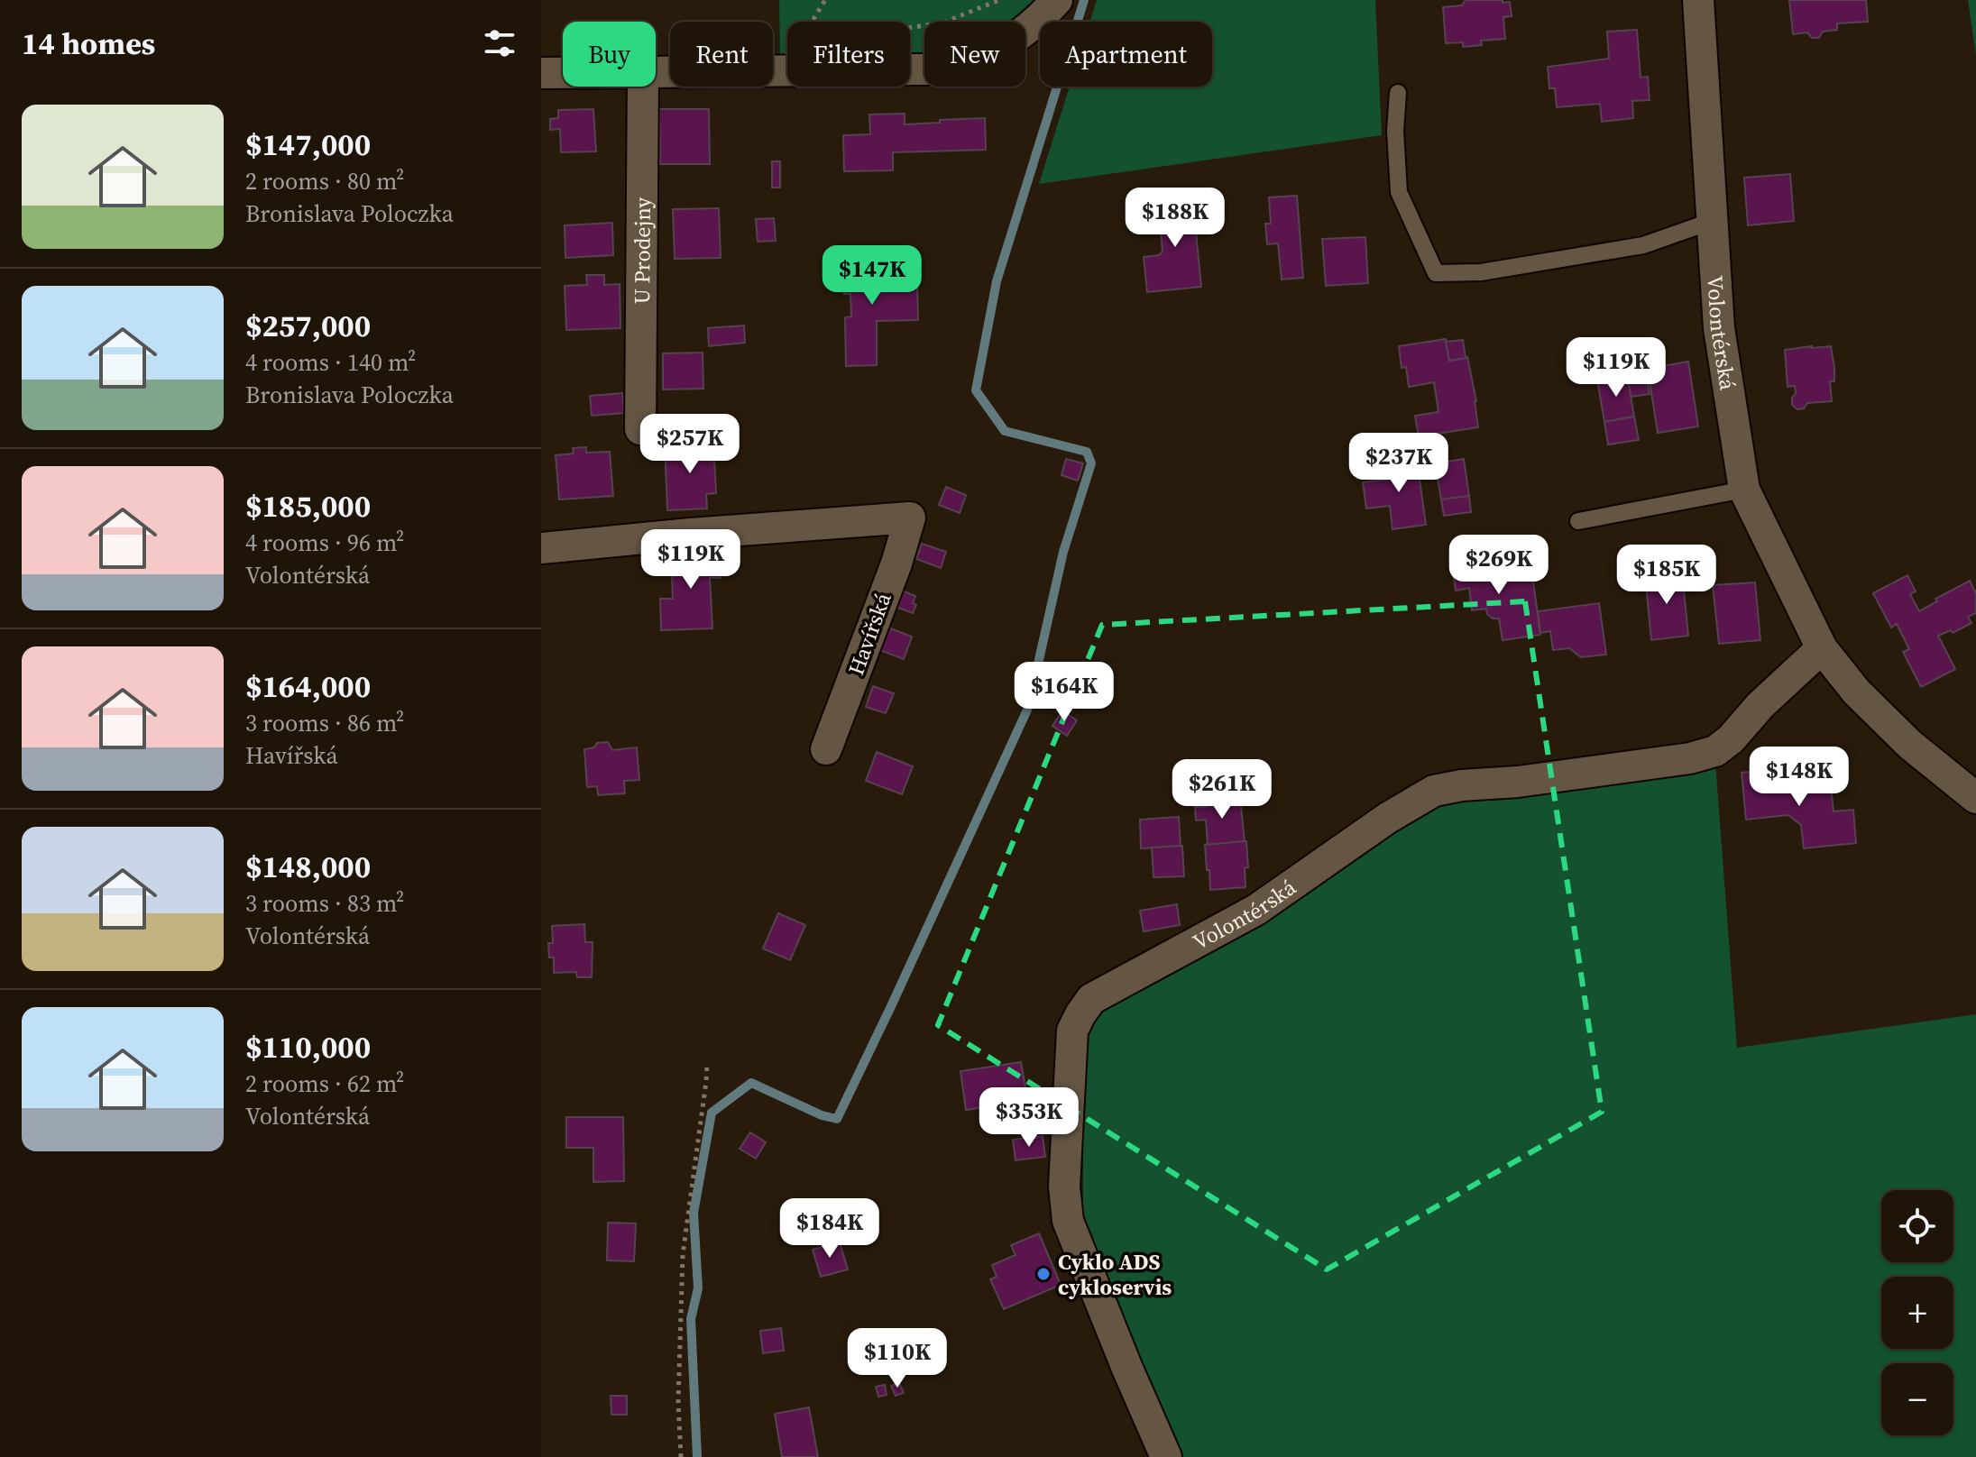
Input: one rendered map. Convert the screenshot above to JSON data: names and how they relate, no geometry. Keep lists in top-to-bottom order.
{
  "streets": {
    "street": ["U Prodejny", "Volontérská", "Havířská"]
  },
  "places": ["Cyklo ADS cykloservis"],
  "page": {
    "heading": "14 homes",
    "chip": [
      "Buy",
      "Rent",
      "Filters",
      "New",
      "Apartment"
    ],
    "list": [
      {
        "name": "$147,000",
        "note": "2 rooms · 80 m² · Bronislava Poloczka"
      },
      {
        "name": "$257,000",
        "note": "4 rooms · 140 m² · Bronislava Poloczka"
      },
      {
        "name": "$185,000",
        "note": "4 rooms · 96 m² · Volontérská"
      },
      {
        "name": "$164,000",
        "note": "3 rooms · 86 m² · Havířská"
      },
      {
        "name": "$148,000",
        "note": "3 rooms · 83 m² · Volontérská"
      },
      {
        "name": "$110,000",
        "note": "2 rooms · 62 m² · Volontérská"
      }
    ],
    "price": [
      "$188K",
      "$147K",
      "$119K",
      "$257K",
      "$237K",
      "$119K",
      "$269K",
      "$185K",
      "$164K",
      "$148K",
      "$261K",
      "$353K",
      "$184K",
      "$110K"
    ],
    "map_buttons": ["+", "−"]
  }
}
